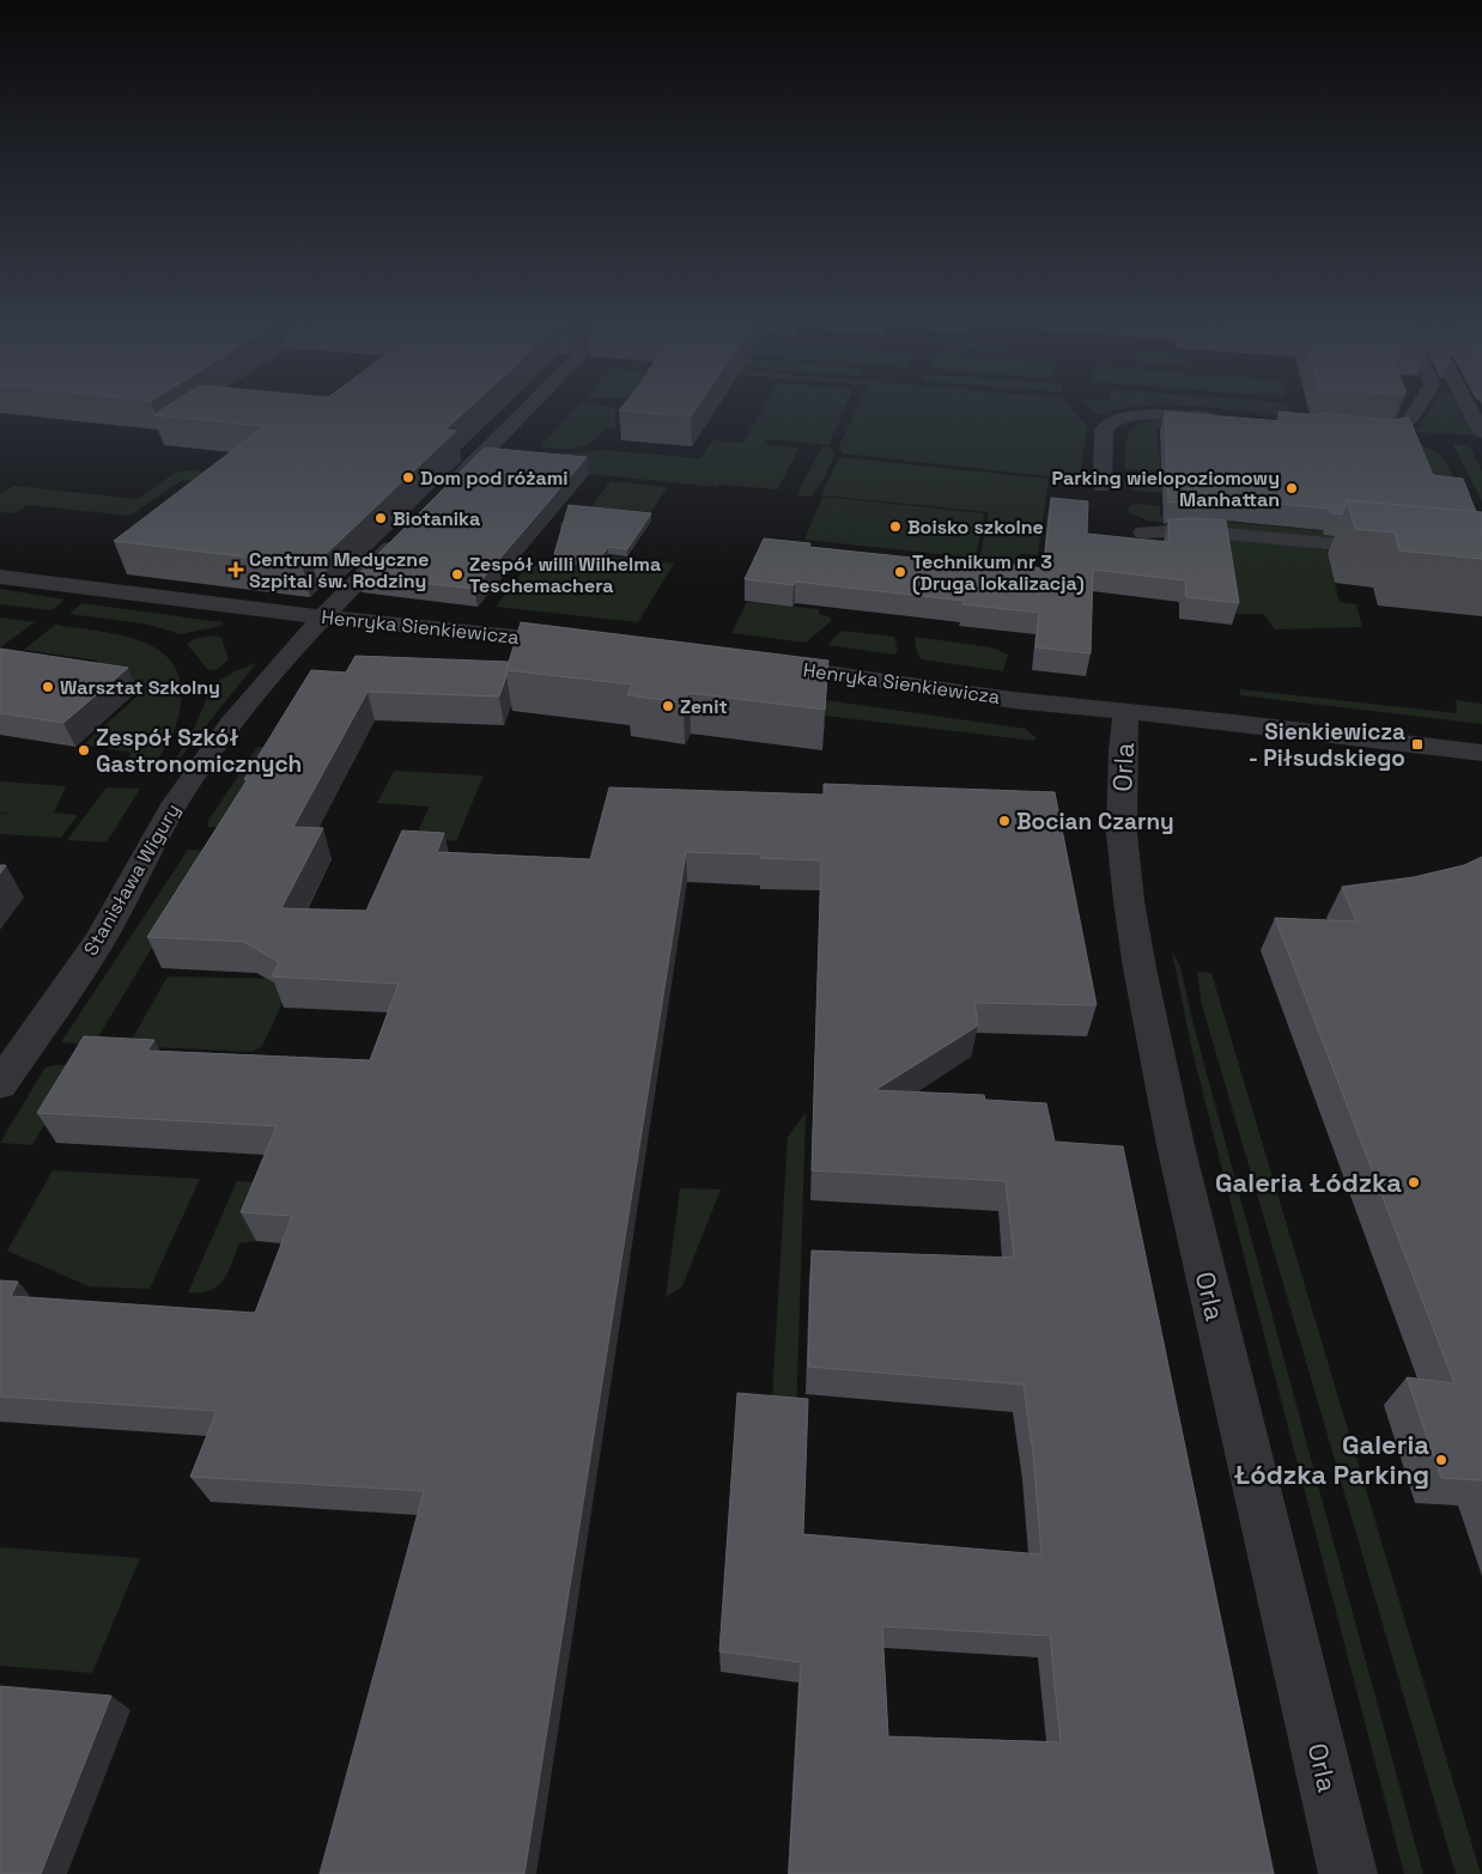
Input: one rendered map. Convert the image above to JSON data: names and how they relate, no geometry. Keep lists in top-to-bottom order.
{
  "streets": {
    "street": ["Henryka Sienkiewicza", "Orla", "Stanisława Wigury"]
  },
  "crossings": [
    ["Henryka Sienkiewicza", "Orla"],
    ["Henryka Sienkiewicza", "Stanisława Wigury"]
  ],
  "places": {
    "other": [
      "Dom pod różami",
      "Parking wielopoziomowy Manhattan",
      "Biotanika",
      "Boisko szkolne",
      "Technikum nr 3 (Druga lokalizacja)",
      "Zespół willi Wilhelma Teschemachera",
      "Warsztat Szkolny",
      "Zenit",
      "Zespół Szkół Gastronomicznych",
      "Bocian Czarny",
      "Galeria Łódzka",
      "Galeria Łódzka Parking"
    ],
    "health": ["Centrum Medyczne Szpital św. Rodziny"],
    "transit": ["Sienkiewicza - Piłsudskiego"]
  }
}
